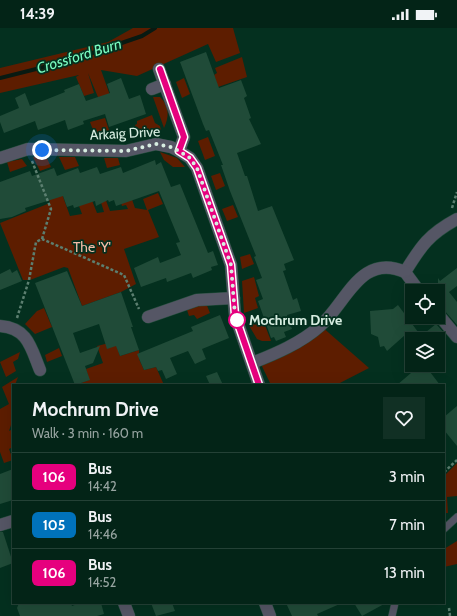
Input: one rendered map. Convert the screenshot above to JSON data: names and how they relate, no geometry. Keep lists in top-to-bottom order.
{
  "streets": {
    "street": ["Arkaig Drive"]
  },
  "water": ["Crossford Burn"],
  "parks": ["The 'Y'"],
  "places": ["Mochrum Drive"],
  "lines": ["bus line 106"],
  "page": {
    "status": "14:39",
    "heading": ["Mochrum Drive", "Walk · 3 min · 160 m"],
    "list": [
      {
        "mark": "106",
        "name": "Bus",
        "note": "14:42",
        "value": "3 min"
      },
      {
        "mark": "105",
        "name": "Bus",
        "note": "14:46",
        "value": "7 min"
      },
      {
        "mark": "106",
        "name": "Bus",
        "note": "14:52",
        "value": "13 min"
      }
    ]
  }
}
